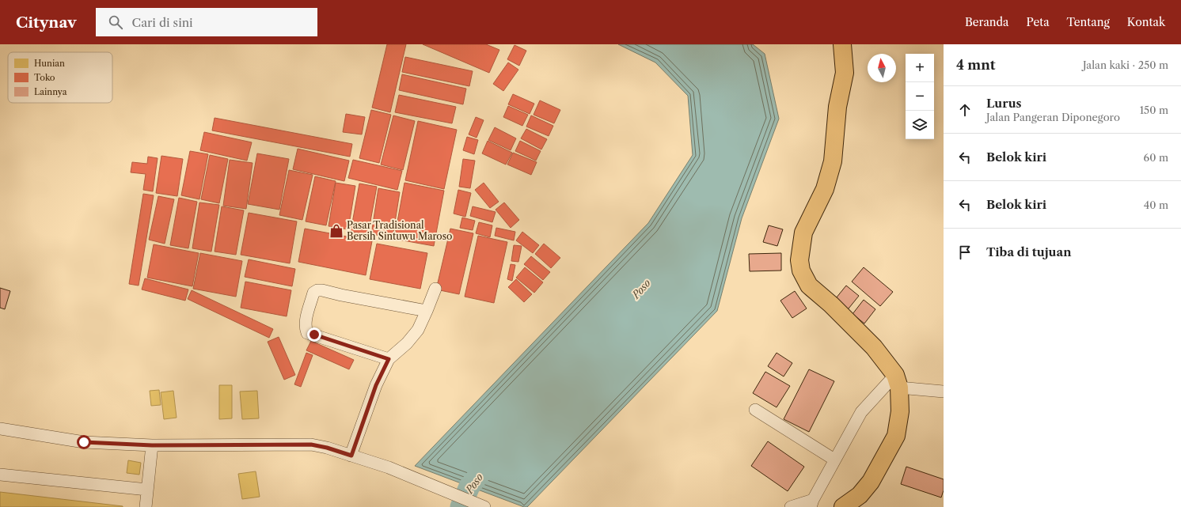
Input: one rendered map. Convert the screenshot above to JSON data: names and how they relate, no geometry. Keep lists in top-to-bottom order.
{
  "water": ["Poso"],
  "places": {
    "shop": ["Pasar Tradisional Bersih Sintuwu Maroso"]
  },
  "legend": ["Hunian", "Toko", "Lainnya"],
  "north": "top",
  "page": {
    "header": "Citynav",
    "search": "Cari di sini",
    "nav": [
      "Beranda",
      "Peta",
      "Tentang",
      "Kontak"
    ],
    "heading": ["4 mnt", "Jalan kaki · 250 m"],
    "map_buttons": ["+", "−"],
    "list": [
      ["Lurus", "Jalan Pangeran Diponegoro", "150 m"],
      ["Belok kiri", "60 m"],
      ["Belok kiri", "40 m"],
      "Tiba di tujuan"
    ]
  }
}
